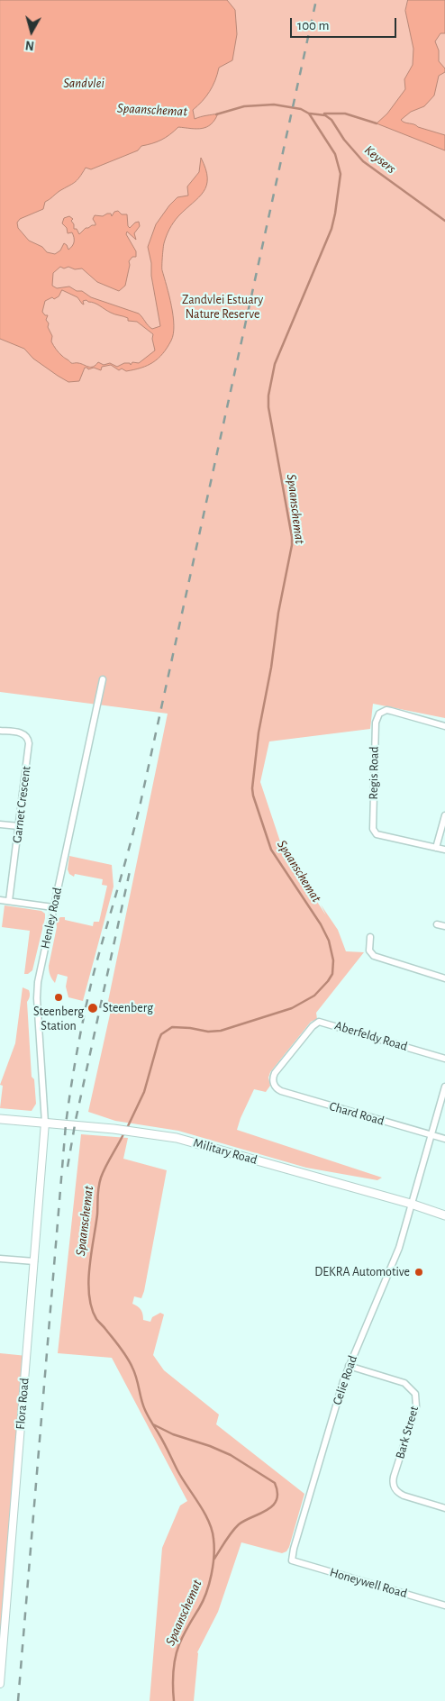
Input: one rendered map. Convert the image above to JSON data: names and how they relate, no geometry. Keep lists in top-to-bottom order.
{
  "streets": {
    "main road": ["Military Road"],
    "street": [
      "Regis Road",
      "Garnet Crescent",
      "Henley Road",
      "Aberfeldy Road",
      "Chard Road",
      "Celie Road",
      "Flora Road",
      "Bark Street",
      "Honeywell Road"
    ]
  },
  "crossings": [
    ["Henley Road", "Military Road"],
    ["Henley Road", "Flora Road"],
    ["Aberfeldy Road", "Chard Road"],
    ["Chard Road", "Celie Road"],
    ["Military Road", "Celie Road"],
    ["Military Road", "Flora Road"],
    ["Celie Road", "Bark Street"],
    ["Celie Road", "Honeywell Road"]
  ],
  "water": ["Sandvlei", "Spaanschemat", "Keysers"],
  "parks": ["Zandvlei Estuary Nature Reserve"],
  "places": ["Steenberg Station", "Steenberg", "DEKRA Automotive"],
  "scale_bar": "100 m",
  "north": "bottom"
}
